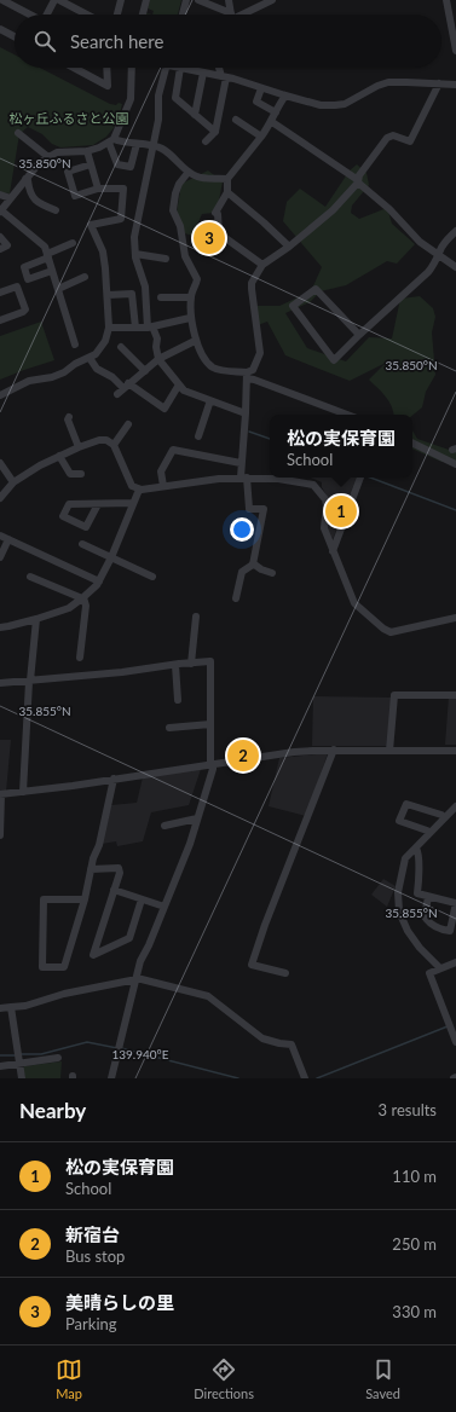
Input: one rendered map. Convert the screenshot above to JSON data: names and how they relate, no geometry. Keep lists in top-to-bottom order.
{
  "parks": ["松ヶ丘ふるさと公園"],
  "page": {
    "search": "Search here",
    "pins": ["3", "1", "2"],
    "popup": ["松の実保育園", "School"],
    "heading": ["Nearby", "3 results"],
    "list": [
      {
        "mark": "1",
        "name": "松の実保育園",
        "note": "School",
        "value": "110 m"
      },
      {
        "mark": "2",
        "name": "新宿台",
        "note": "Bus stop",
        "value": "250 m"
      },
      {
        "mark": "3",
        "name": "美晴らしの里",
        "note": "Parking",
        "value": "330 m"
      }
    ],
    "nav": ["Map", "Directions", "Saved"]
  },
  "coordinates": ["35.850°N", "35.855°N", "139.940°E"]
}
